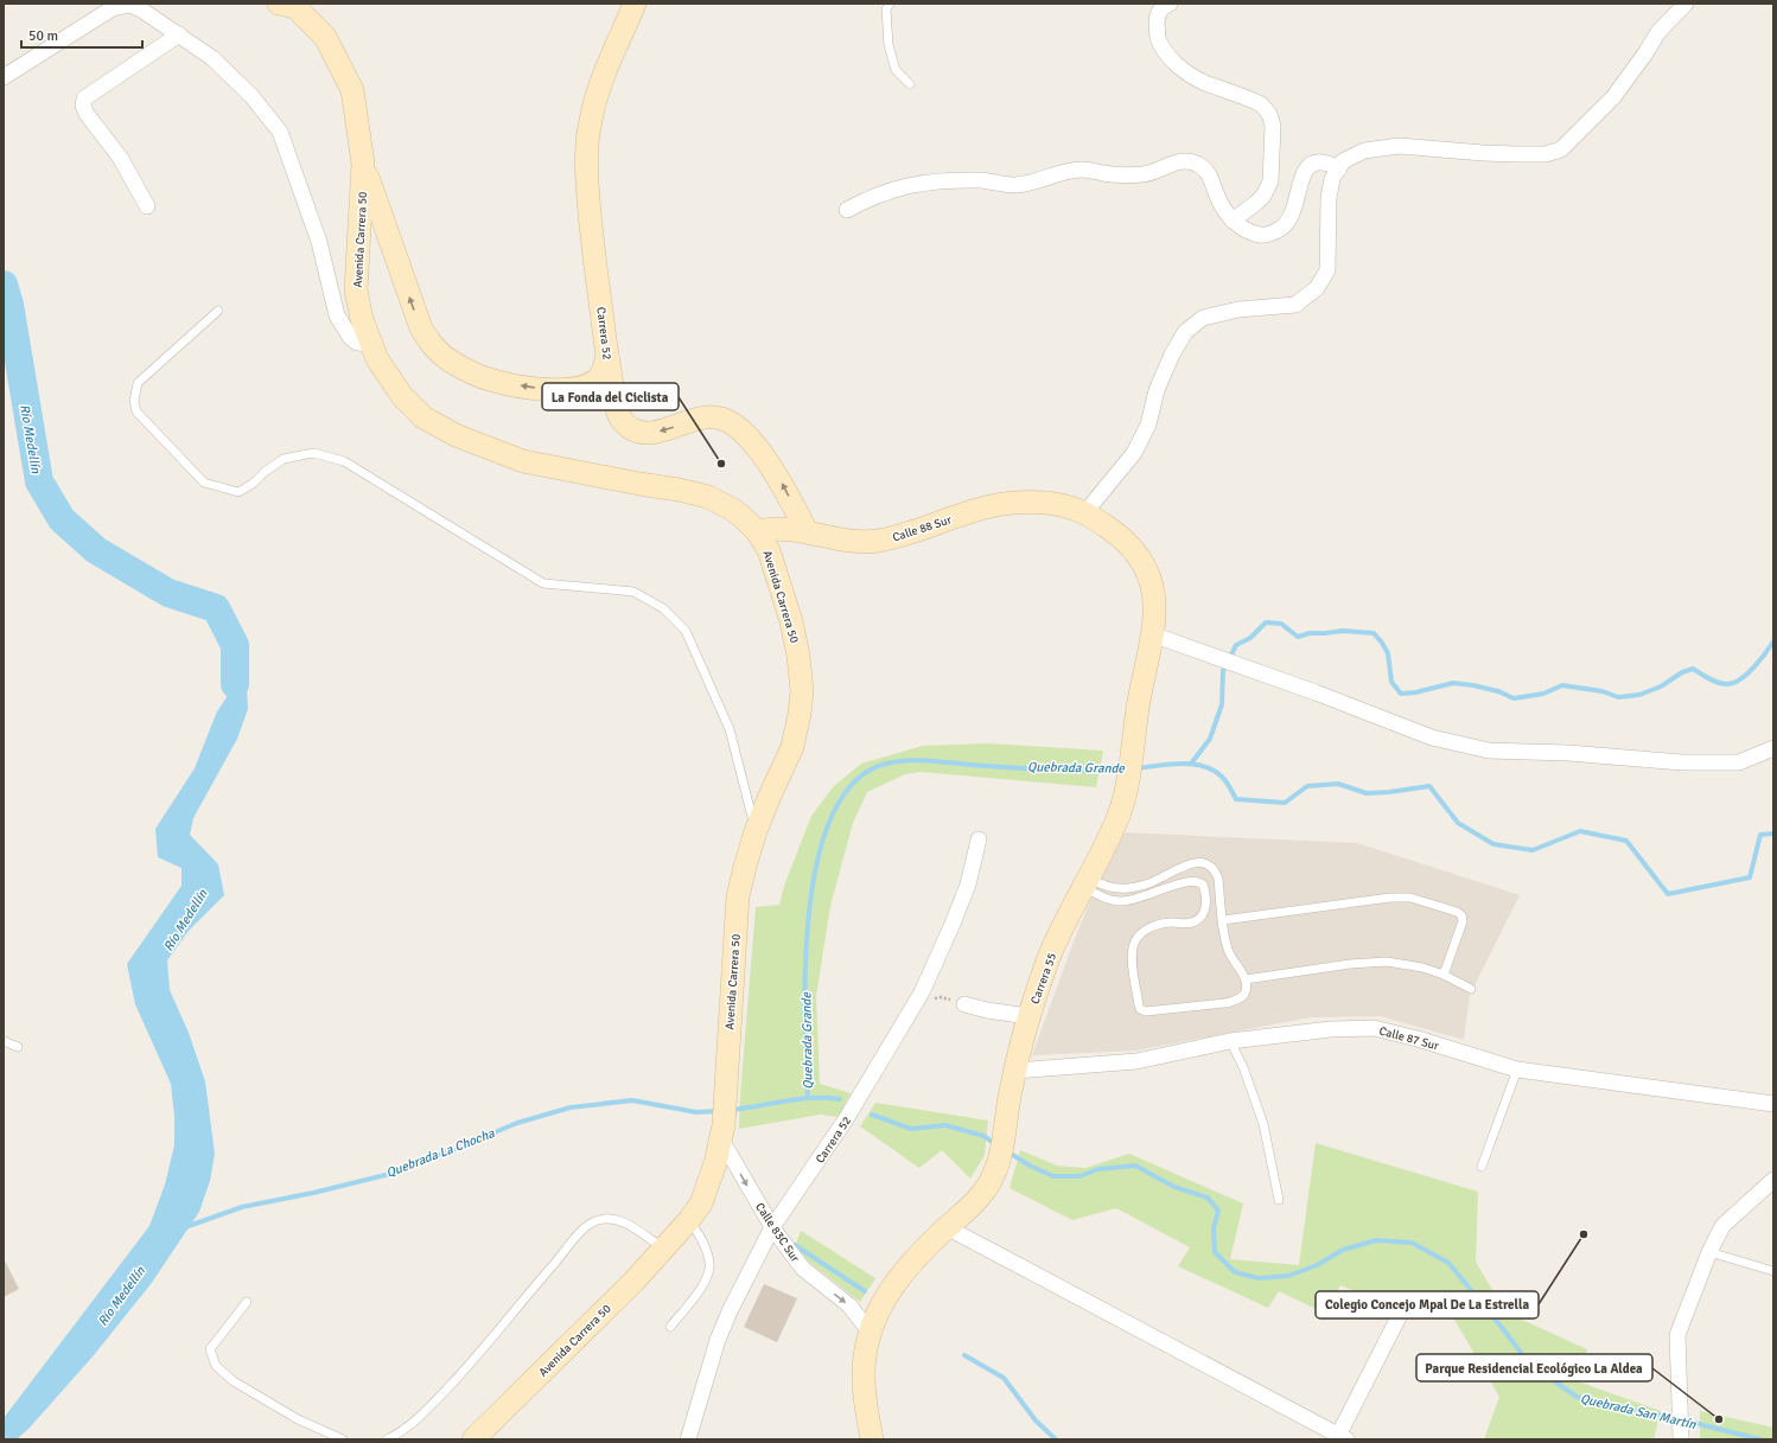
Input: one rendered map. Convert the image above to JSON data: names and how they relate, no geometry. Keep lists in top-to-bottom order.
{
  "streets": {
    "street": [
      "Avenida Carrera 50",
      "Carrera 52",
      "Calle 88 Sur",
      "Carrera 55",
      "Calle 87 Sur",
      "Calle 83C Sur"
    ]
  },
  "crossings": [
    ["Avenida Carrera 50", "Calle 88 Sur"],
    ["Avenida Carrera 50", "Calle 83C Sur"],
    ["Carrera 52", "Calle 88 Sur"],
    ["Carrera 52", "Calle 83C Sur"],
    ["Calle 88 Sur", "Carrera 55"],
    ["Carrera 55", "Calle 87 Sur"],
    ["Carrera 55", "Calle 83C Sur"]
  ],
  "one_way": ["Calle 83C Sur"],
  "water": [
    "Río Medellín",
    "Quebrada Grande",
    "Quebrada La Chocha",
    "Quebrada San Martín"
  ],
  "places": ["La Fonda del Ciclista", "Colegio Concejo Mpal De La Estrella", "Parque Residencial Ecológico La Aldea"],
  "scale_bar": "50 m"
}
